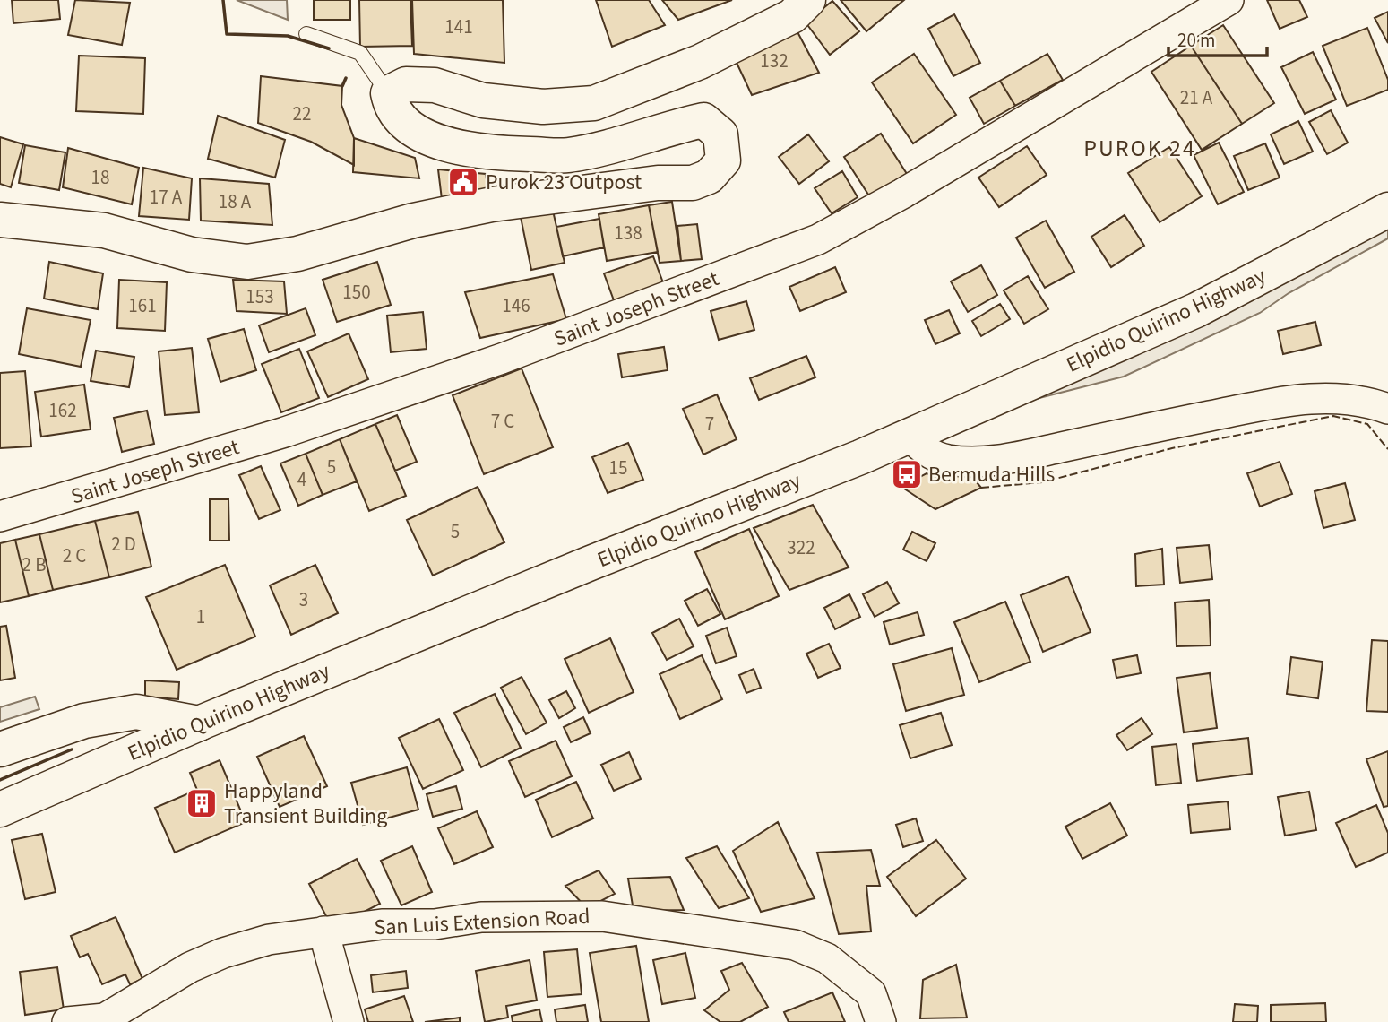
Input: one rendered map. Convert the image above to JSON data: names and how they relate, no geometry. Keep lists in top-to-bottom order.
{
  "streets": {
    "main road": ["Elpidio Quirino Highway"],
    "street": ["Saint Joseph Street", "San Luis Extension Road"]
  },
  "districts": ["PUROK 24"],
  "places": {
    "public building": ["Purok 23 Outpost"],
    "bus stop": ["Bermuda Hills"],
    "building": ["Happyland Transient Building"]
  },
  "house_numbers": [
    "141",
    "132",
    "21 A",
    "22",
    "18",
    "17 A",
    "18 A",
    "138",
    "150",
    "153",
    "161",
    "146",
    "162",
    "7 C",
    "7",
    "5",
    "15",
    "4",
    "5",
    "2 D",
    "322",
    "2 C",
    "2 B",
    "3",
    "1"
  ],
  "scale_bar": "20 m"
}
